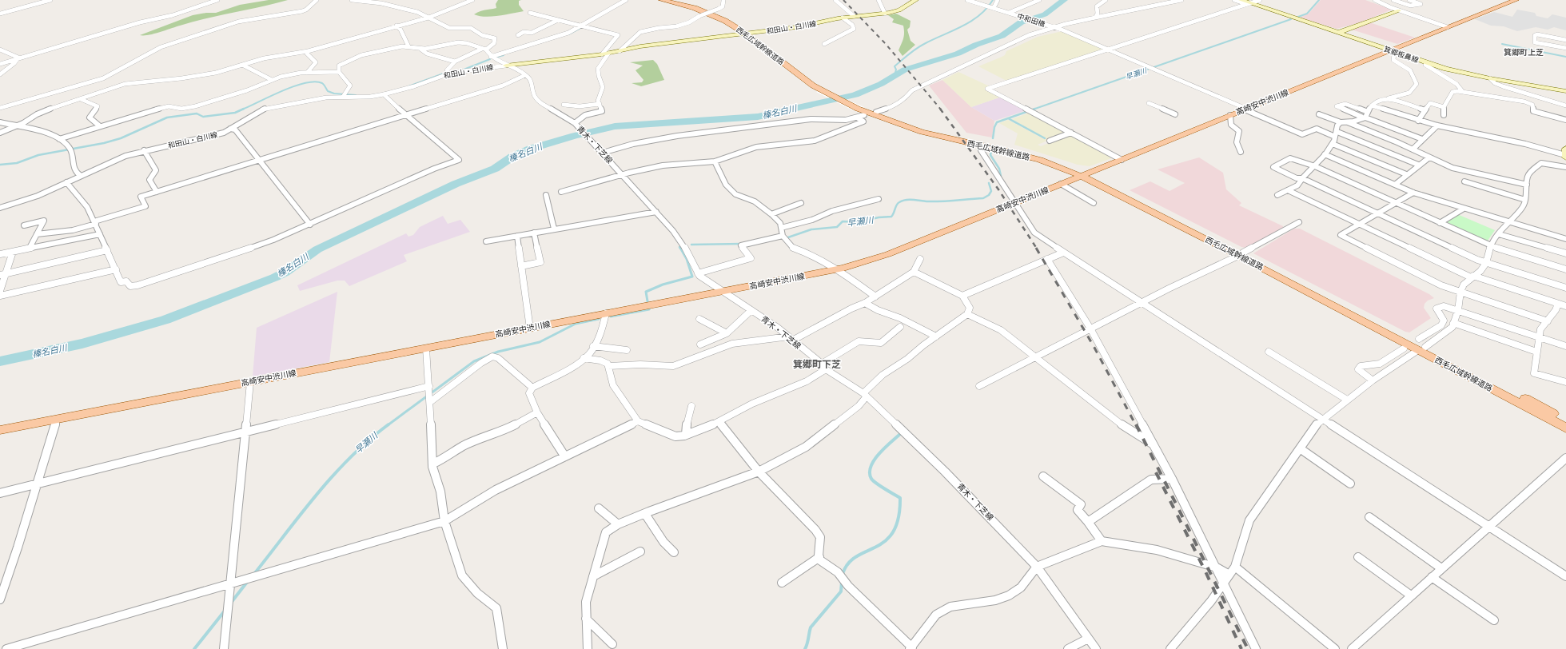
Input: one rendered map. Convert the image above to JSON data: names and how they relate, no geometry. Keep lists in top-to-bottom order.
{
  "streets": {
    "main road": ["西毛広域幹線道路", "高崎安中渋川線"],
    "street": [
      "中和田橋",
      "和田山・白川線",
      "箕郷板鼻線",
      "青木・下芝線"
    ]
  },
  "crossings": [
    ["中和田橋", "高崎安中渋川線"],
    ["和田山・白川線", "西毛広域幹線道路"],
    ["西毛広域幹線道路", "高崎安中渋川線"],
    ["箕郷板鼻線", "高崎安中渋川線"],
    ["高崎安中渋川線", "青木・下芝線"]
  ],
  "districts": ["箕郷町上芝", "箕郷町下芝"],
  "water": ["早瀬川", "榛名白川"]
}
